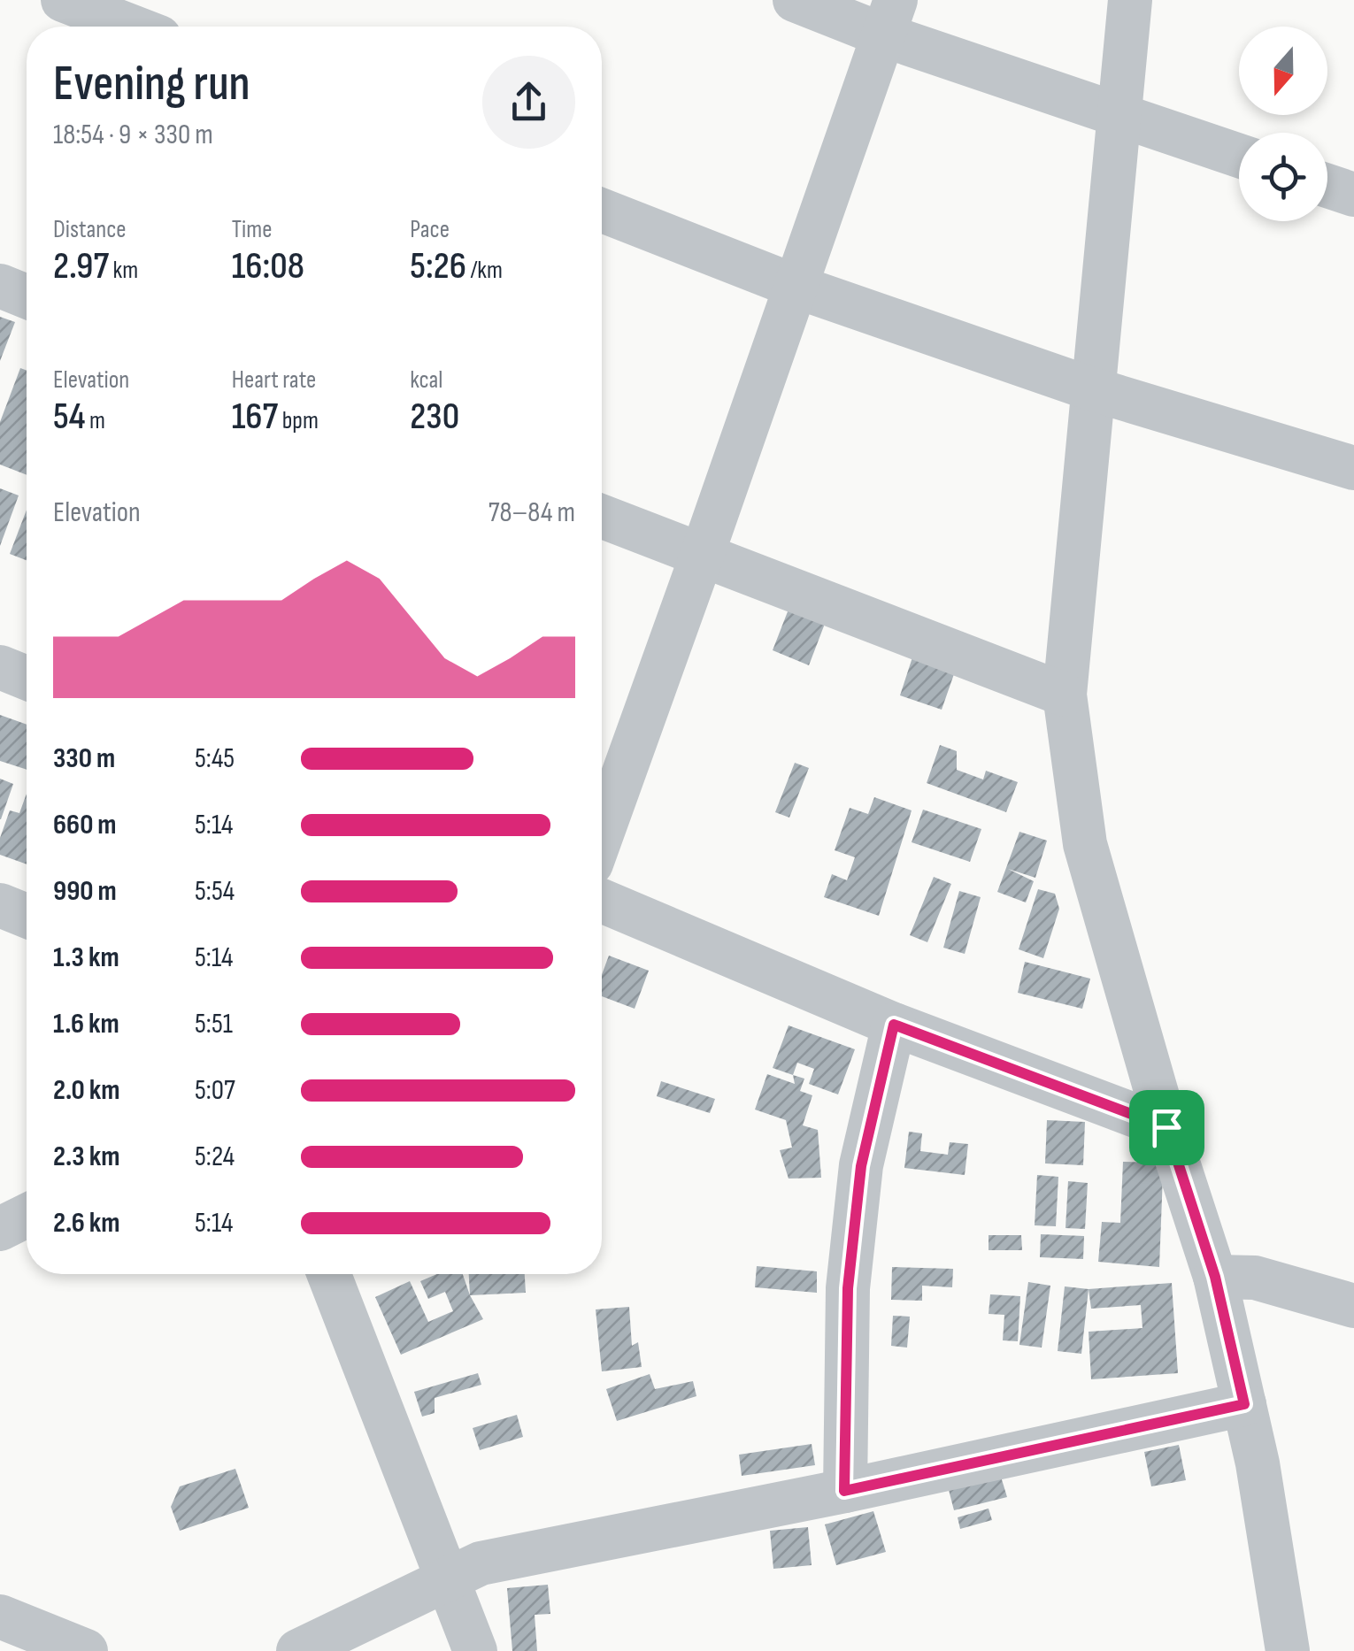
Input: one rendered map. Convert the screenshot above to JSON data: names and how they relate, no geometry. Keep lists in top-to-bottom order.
{
  "north": "bottom",
  "page": {
    "heading": ["Evening run", "18:54 · 9 × 330 m"],
    "stats": [
      ["Distance", "2.97 km"],
      ["Time", "16:08"],
      ["Pace", "5:26 /km"],
      ["Elevation", "54 m"],
      ["Heart rate", "167 bpm"],
      ["kcal", "230"]
    ],
    "chart": ["Elevation", "78–84 m"],
    "list": [
      {
        "name": "330 m",
        "note": "5:45"
      },
      {
        "name": "660 m",
        "note": "5:14"
      },
      {
        "name": "990 m",
        "note": "5:54"
      },
      {
        "name": "1.3 km",
        "note": "5:14"
      },
      {
        "name": "1.6 km",
        "note": "5:51"
      },
      {
        "name": "2.0 km",
        "note": "5:07"
      },
      {
        "name": "2.3 km",
        "note": "5:24"
      },
      {
        "name": "2.6 km",
        "note": "5:14"
      }
    ]
  }
}
